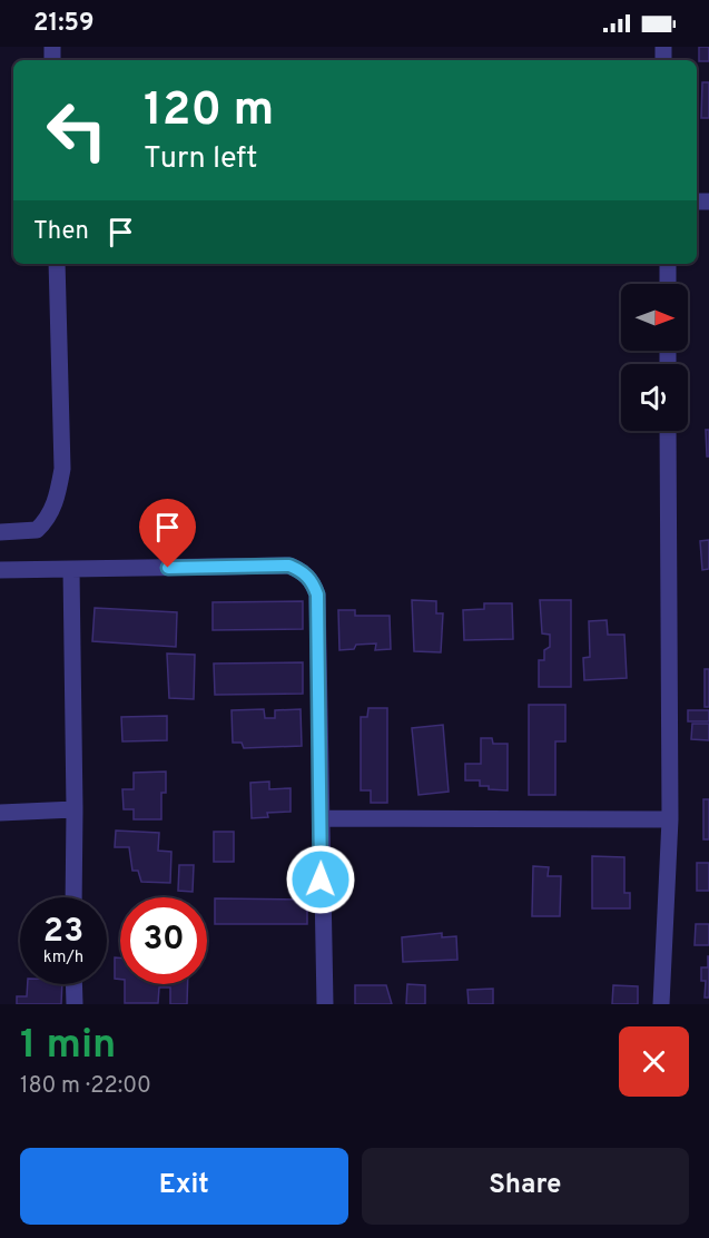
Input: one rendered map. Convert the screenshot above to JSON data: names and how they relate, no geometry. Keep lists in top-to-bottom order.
{
  "north": "right",
  "page": {
    "status": "21:59",
    "turn": ["120 m", "Turn left"],
    "then": "Then",
    "speed": "23 km/h",
    "limit": "30",
    "heading": ["1 min", "180 m · 22:00"],
    "buttons": ["Exit", "Share"]
  }
}
